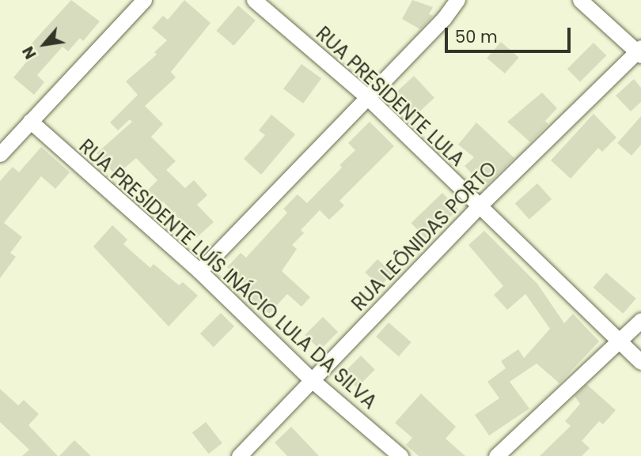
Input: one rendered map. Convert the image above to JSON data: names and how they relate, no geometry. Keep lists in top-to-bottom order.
{
  "streets": {
    "street": ["RUA PRESIDENTE LULA", "RUA LEÔNIDAS PORTO", "RUA PRESIDENTE LUÍS INÁCIO LULA DA SILVA"]
  },
  "crossings": [
    ["RUA PRESIDENTE LULA", "RUA LEÔNIDAS PORTO"],
    ["RUA LEÔNIDAS PORTO", "RUA PRESIDENTE LUÍS INÁCIO LULA DA SILVA"]
  ],
  "scale_bar": "50 m",
  "north": "bottom left"
}
